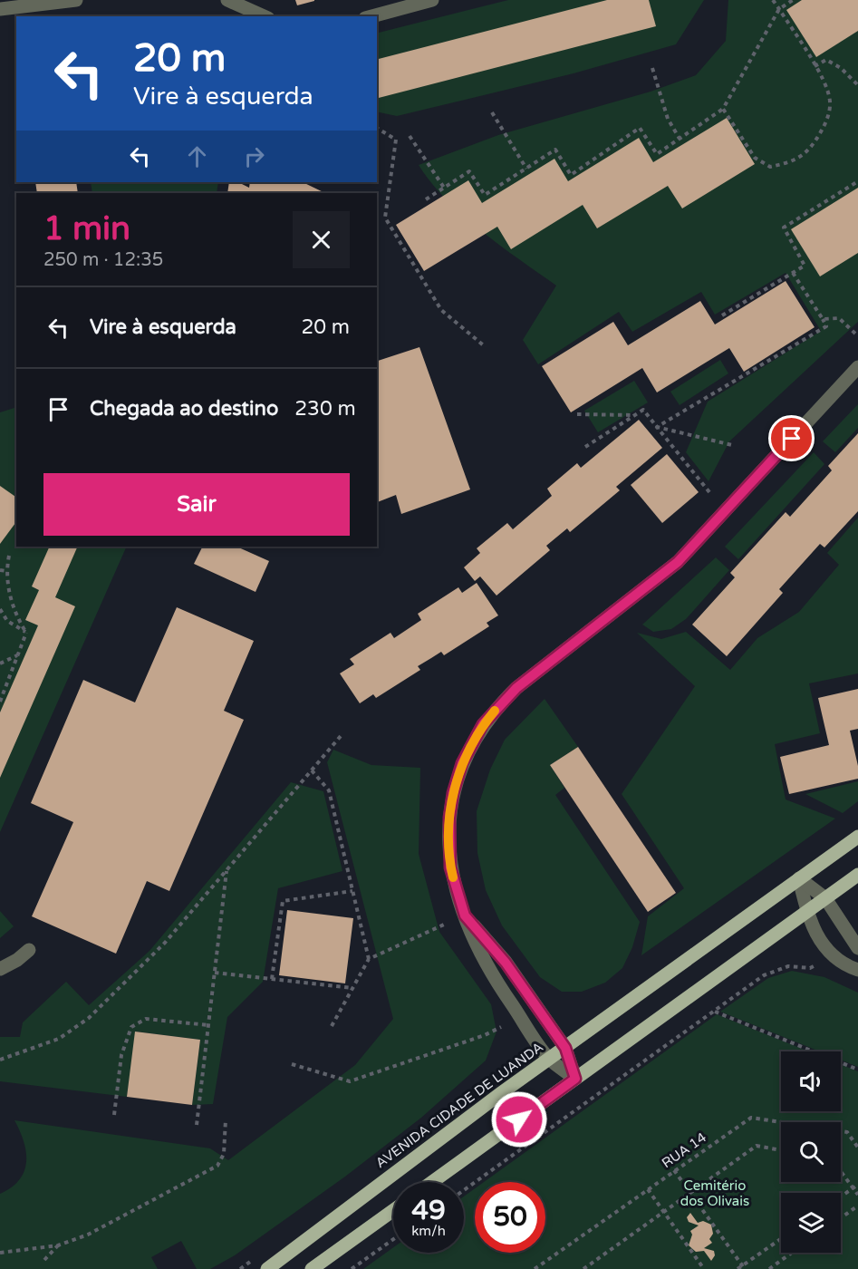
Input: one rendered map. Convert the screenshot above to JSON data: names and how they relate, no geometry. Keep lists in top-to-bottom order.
{
  "streets": {
    "main road": ["AVENIDA CIDADE DE LUANDA"],
    "path": ["RUA 14"]
  },
  "parks": ["Cemitério dos Olivais"],
  "page": {
    "turn": ["20 m", "Vire à esquerda"],
    "heading": ["1 min", "250 m · 12:35"],
    "list": [
      {
        "name": "Vire à esquerda",
        "value": "20 m"
      },
      {
        "name": "Chegada ao destino",
        "value": "230 m"
      }
    ],
    "buttons": "Sair",
    "speed": "49 km/h",
    "limit": "50"
  }
}
